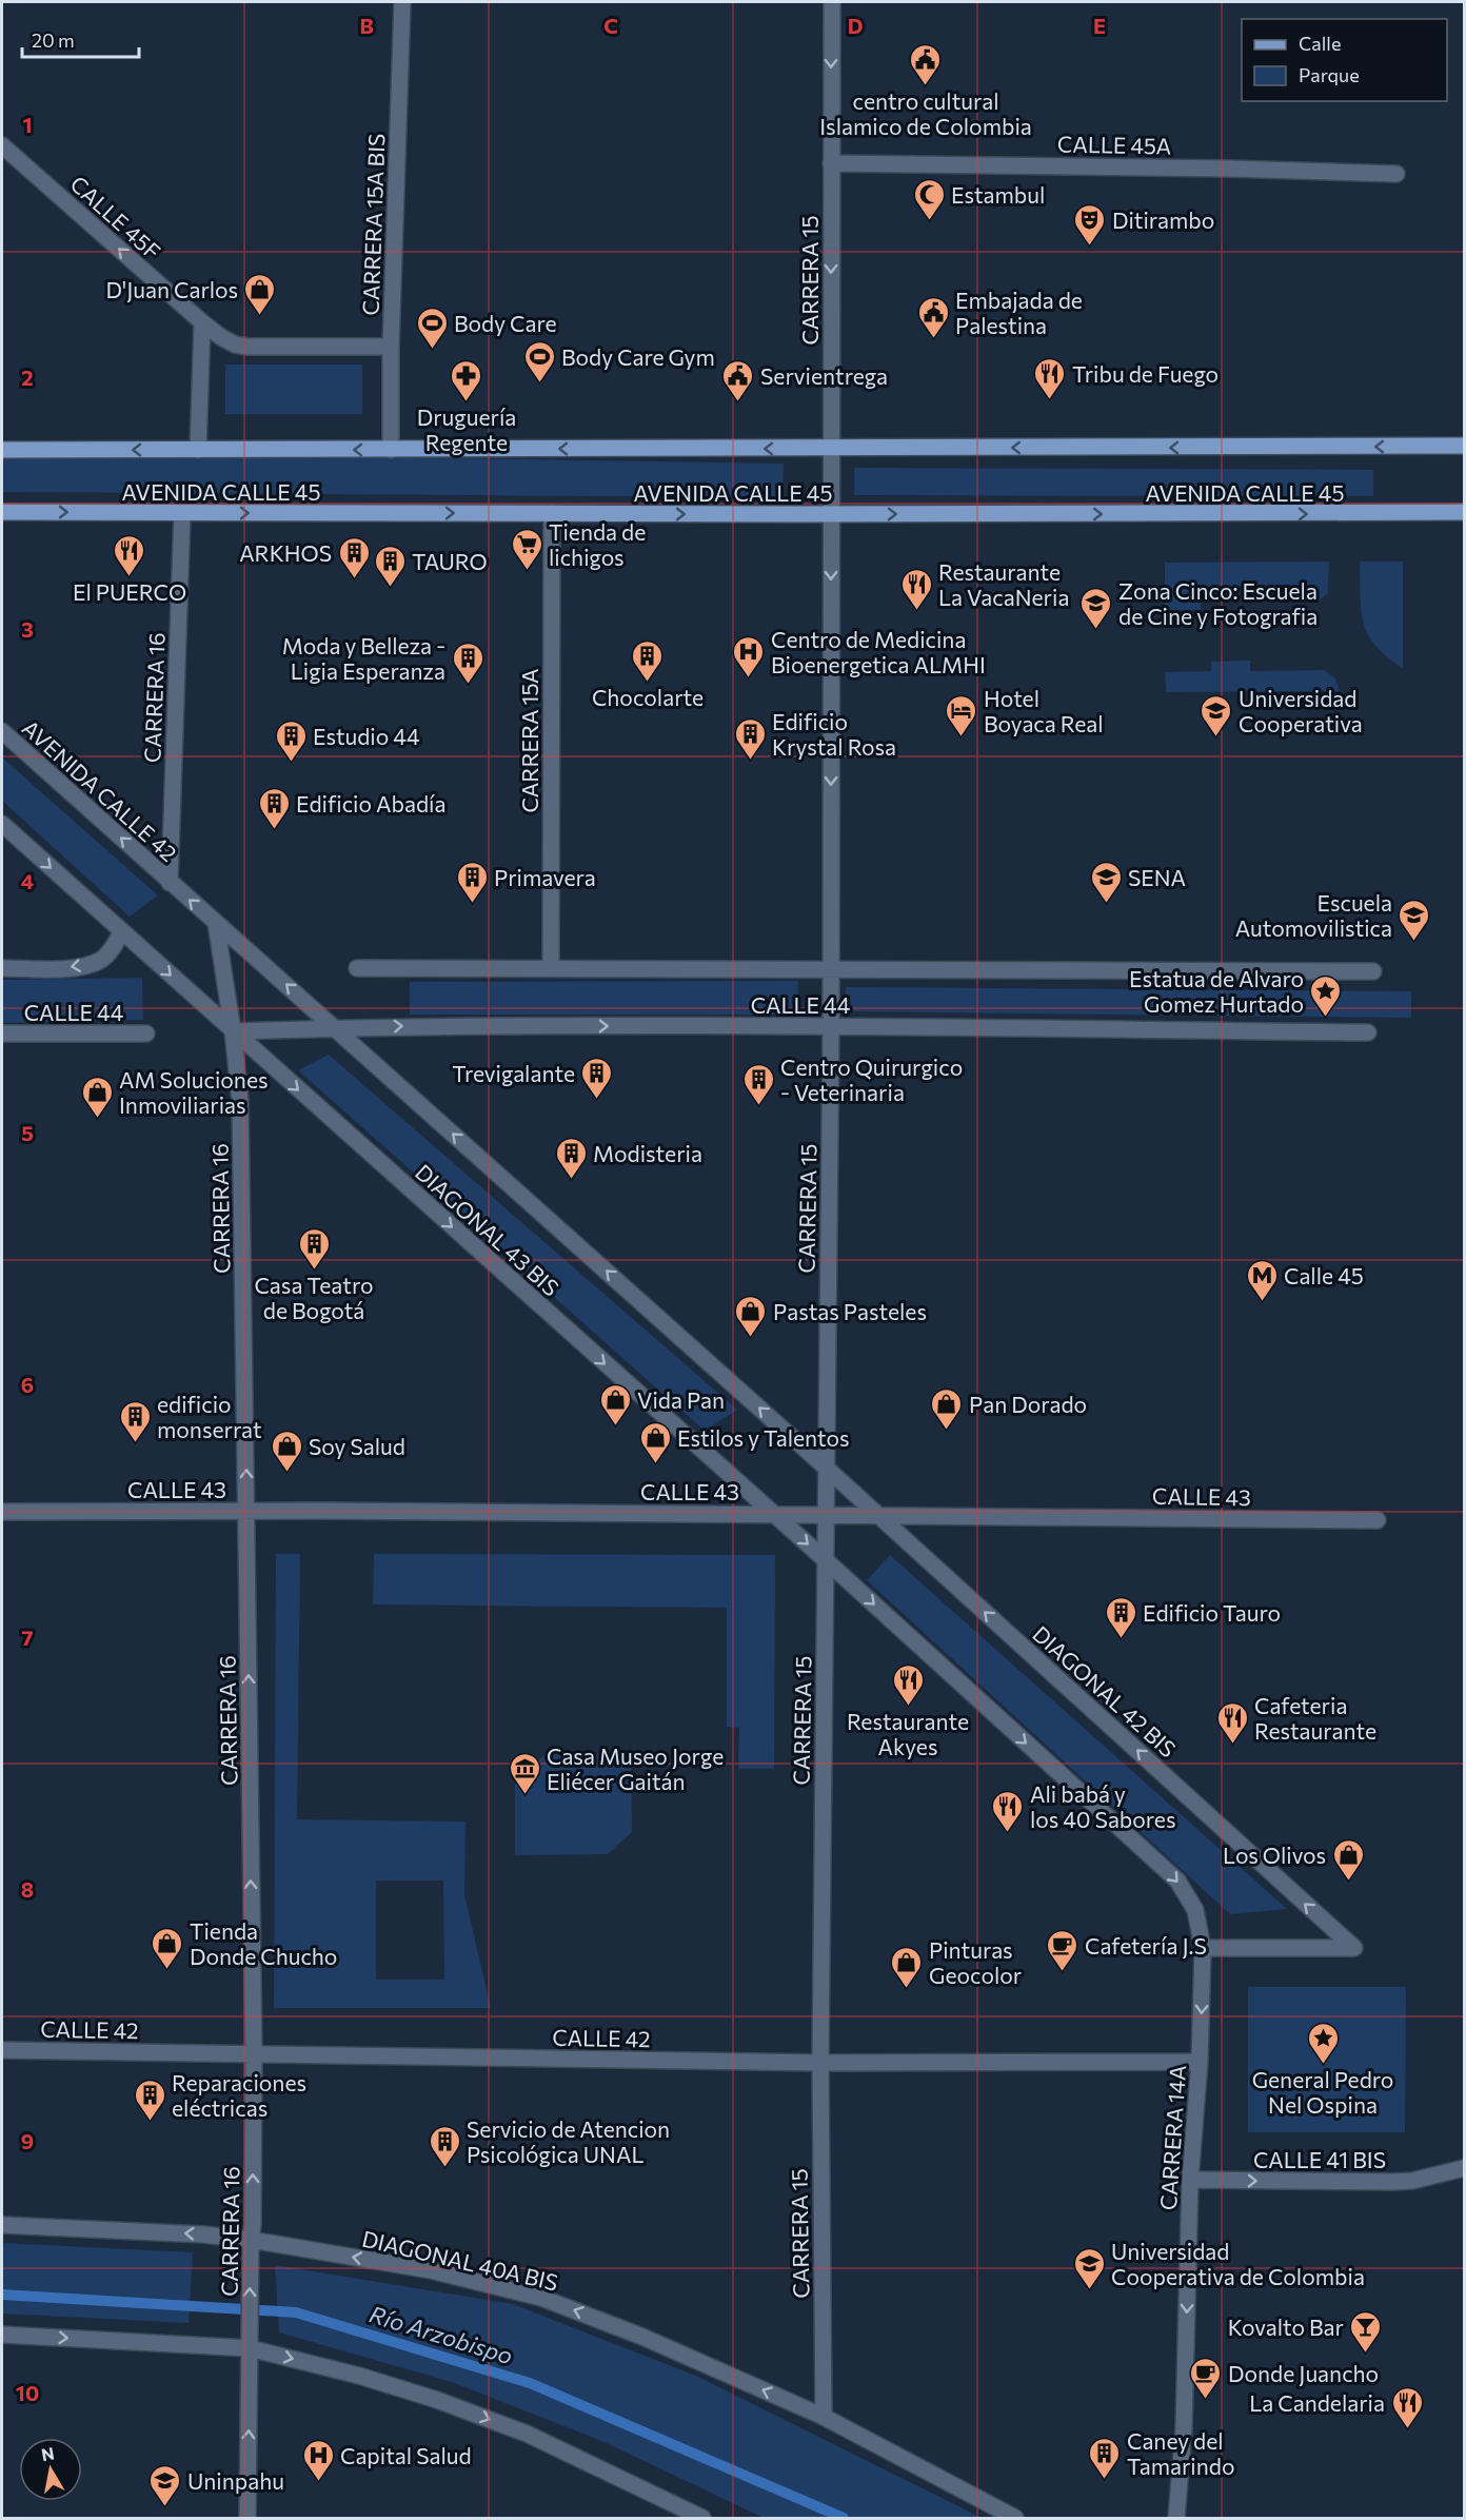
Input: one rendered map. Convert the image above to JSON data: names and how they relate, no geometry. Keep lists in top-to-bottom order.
{
  "streets": {
    "main road": ["AVENIDA CALLE 45"],
    "street": [
      "CALLE 45A",
      "CALLE 45F",
      "CARRERA 15A BIS",
      "CARRERA 15",
      "CARRERA 16",
      "CARRERA 15A",
      "AVENIDA CALLE 42",
      "CALLE 44",
      "DIAGONAL 43 BIS",
      "CALLE 43",
      "DIAGONAL 42 BIS",
      "CALLE 42",
      "CARRERA 14A",
      "CALLE 41 BIS",
      "DIAGONAL 40A BIS"
    ]
  },
  "crossings": [
    ["CALLE 45A", "CARRERA 15"],
    ["CALLE 45F", "CARRERA 15A BIS"],
    ["CARRERA 15A BIS", "AVENIDA CALLE 45"],
    ["CARRERA 15", "AVENIDA CALLE 45"],
    ["CARRERA 15", "CALLE 44"],
    ["CARRERA 15", "DIAGONAL 43 BIS"],
    ["CARRERA 15", "CALLE 43"],
    ["CARRERA 15", "DIAGONAL 42 BIS"],
    ["CARRERA 15", "CALLE 42"],
    ["CARRERA 15", "DIAGONAL 40A BIS"],
    ["AVENIDA CALLE 45", "CARRERA 16"],
    ["AVENIDA CALLE 45", "CARRERA 15A"],
    ["CARRERA 16", "AVENIDA CALLE 42"],
    ["CARRERA 16", "CALLE 44"],
    ["CARRERA 16", "DIAGONAL 43 BIS"],
    ["CARRERA 16", "CALLE 43"],
    ["CARRERA 16", "CALLE 42"],
    ["CARRERA 16", "DIAGONAL 40A BIS"],
    ["CARRERA 15A", "CALLE 44"],
    ["CALLE 44", "DIAGONAL 43 BIS"],
    ["DIAGONAL 43 BIS", "CALLE 43"],
    ["CALLE 43", "DIAGONAL 42 BIS"],
    ["DIAGONAL 42 BIS", "CARRERA 14A"],
    ["CALLE 42", "CARRERA 14A"],
    ["CARRERA 14A", "CALLE 41 BIS"]
  ],
  "one_way": [
    "CALLE 45F",
    "CARRERA 15",
    "CARRERA 16",
    "CARRERA 14A",
    "CALLE 41 BIS"
  ],
  "water": ["Río Arzobispo"],
  "places": {
    "public building": ["centro cultural Islamico de Colombia", "Embajada de Palestina", "Servientrega"],
    "mosque": ["Estambul"],
    "theatre": ["Ditirambo"],
    "shop": [
      "D'Juan Carlos",
      "AM Soluciones Inmoviliarias",
      "Pastas Pasteles",
      "Vida Pan",
      "Pan Dorado",
      "Estilos y Talentos",
      "Soy Salud",
      "Los Olivos",
      "Tienda Donde Chucho",
      "Pinturas Geocolor"
    ],
    "sports": ["Body Care", "Body Care Gym"],
    "restaurant": [
      "Tribu de Fuego",
      "El PUERCO",
      "Restaurante La VacaNeria",
      "Restaurante Akyes",
      "Cafeteria Restaurante",
      "Ali babá y los 40 Sabores",
      "La Candelaria"
    ],
    "pharmacy": ["Druguería Regente"],
    "supermarket": ["Tienda de lichigos"],
    "building": [
      "ARKHOS",
      "TAURO",
      "Chocolarte",
      "Moda y Belleza - Ligia Esperanza",
      "Edificio Krystal Rosa",
      "Estudio 44",
      "Edificio Abadía",
      "Primavera",
      "Trevigalante",
      "Centro Quirurgico - Veterinaria",
      "Modisteria",
      "Casa Teatro de Bogotá",
      "edificio monserrat",
      "Edificio Tauro",
      "Reparaciones eléctricas",
      "Servicio de Atencion Psicológica UNAL",
      "Caney del Tamarindo"
    ],
    "school or university": [
      "Zona Cinco: Escuela de Cine y Fotografia",
      "Universidad Cooperativa",
      "SENA",
      "Escuela Automovilistica",
      "Universidad Cooperativa de Colombia",
      "Uninpahu"
    ],
    "hospital": ["Centro de Medicina Bioenergetica ALMHI", "Capital Salud"],
    "hotel": ["Hotel Boyaca Real"],
    "place": ["Estatua de Alvaro Gomez Hurtado", "General Pedro Nel Ospina"],
    "metro station": ["Calle 45"],
    "museum": ["Casa Museo Jorge Eliécer Gaitán"],
    "cafe": ["Cafetería J.S", "Donde Juancho"],
    "bar": ["Kovalto Bar"]
  },
  "legend": ["Calle", "Parque"],
  "scale_bar": "20 m",
  "north": "top",
  "grid": {
    "columns": [
      "B",
      "C",
      "D",
      "E"
    ],
    "rows": [
      "1",
      "2",
      "3",
      "4",
      "5",
      "6",
      "7",
      "8",
      "9",
      "10"
    ]
  }
}
